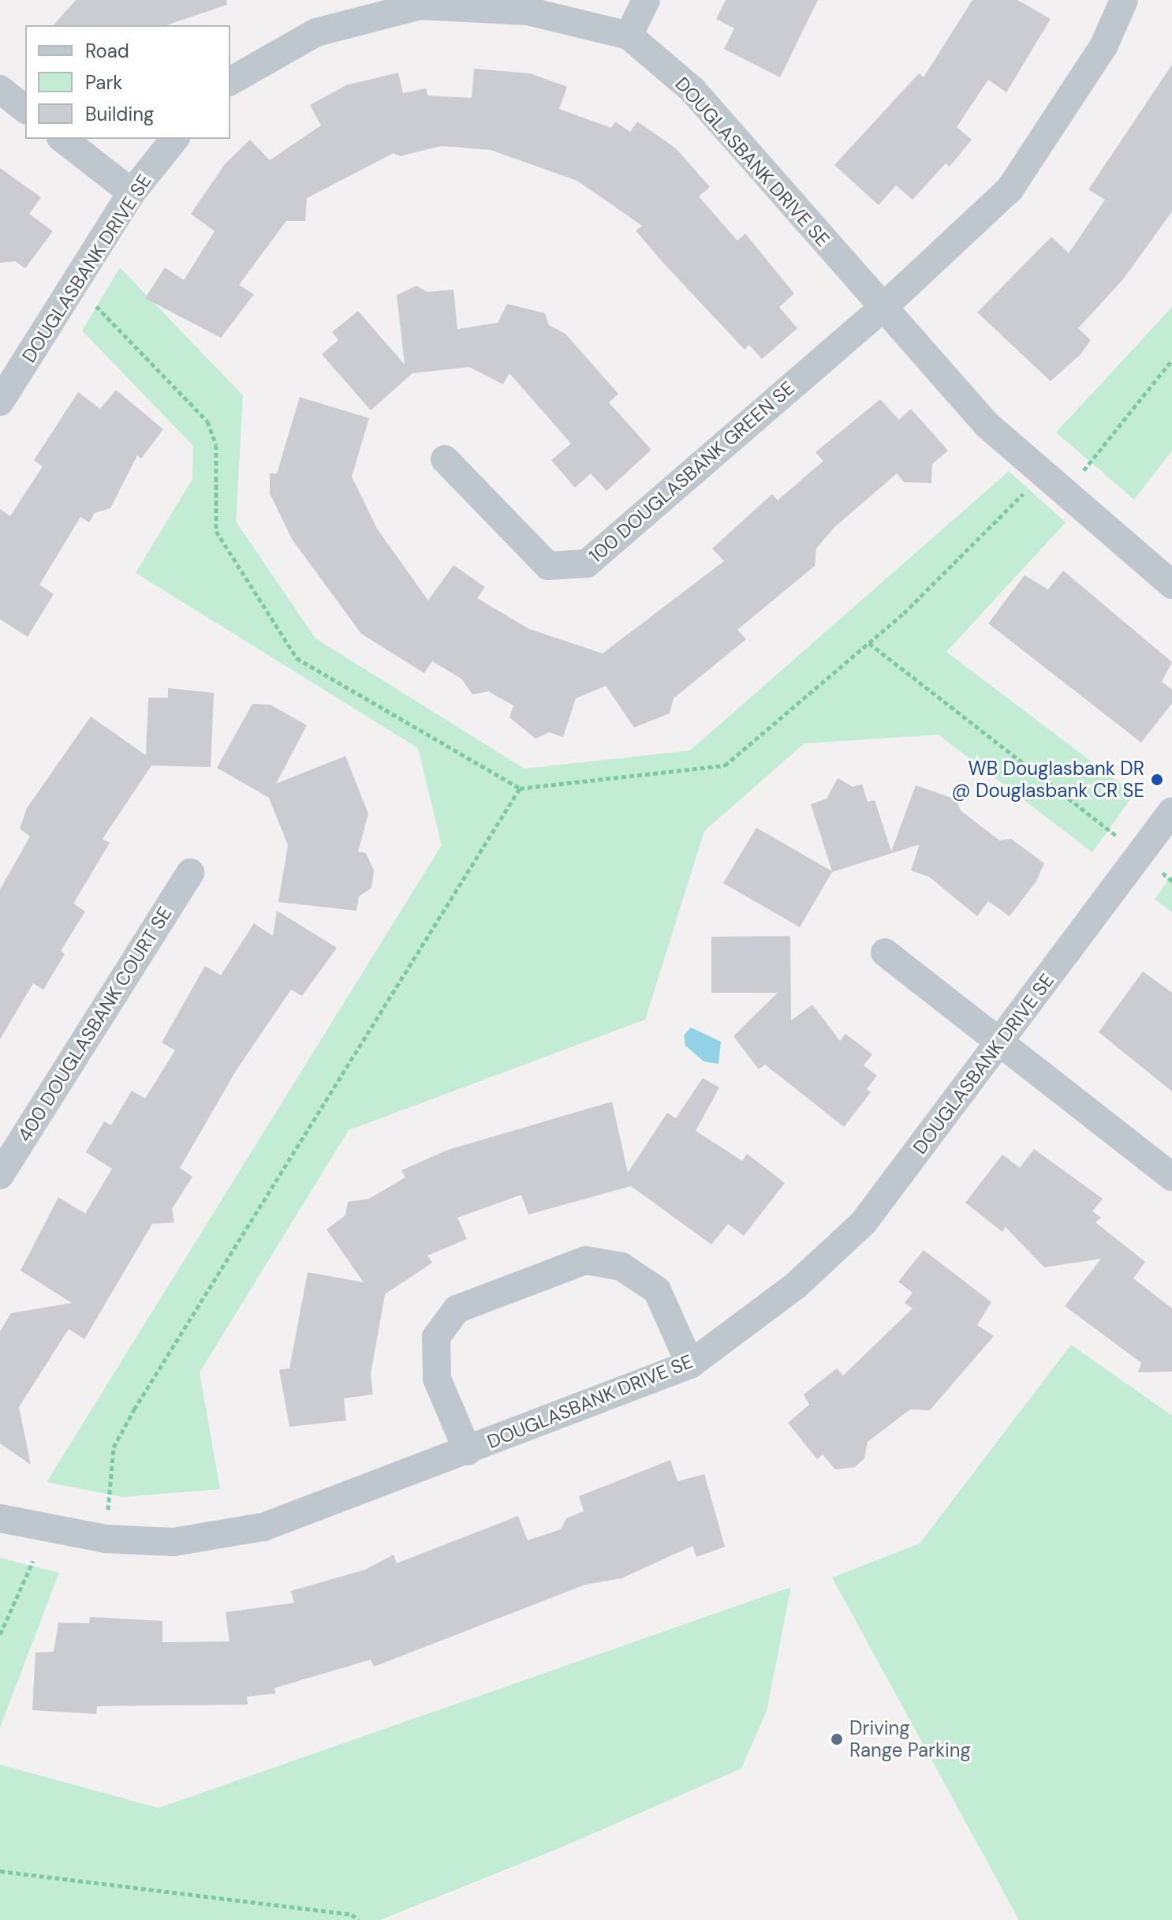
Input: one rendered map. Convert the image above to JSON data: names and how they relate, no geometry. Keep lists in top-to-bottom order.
{
  "streets": {
    "street": ["DOUGLASBANK DRIVE SE", "100 DOUGLASBANK GREEN SE", "400 DOUGLASBANK COURT SE"]
  },
  "crossings": [
    ["DOUGLASBANK DRIVE SE", "100 DOUGLASBANK GREEN SE"]
  ],
  "places": ["WB Douglasbank DR @ Douglasbank CR SE", "Driving Range Parking"],
  "legend": ["Road", "Park", "Building"]
}
